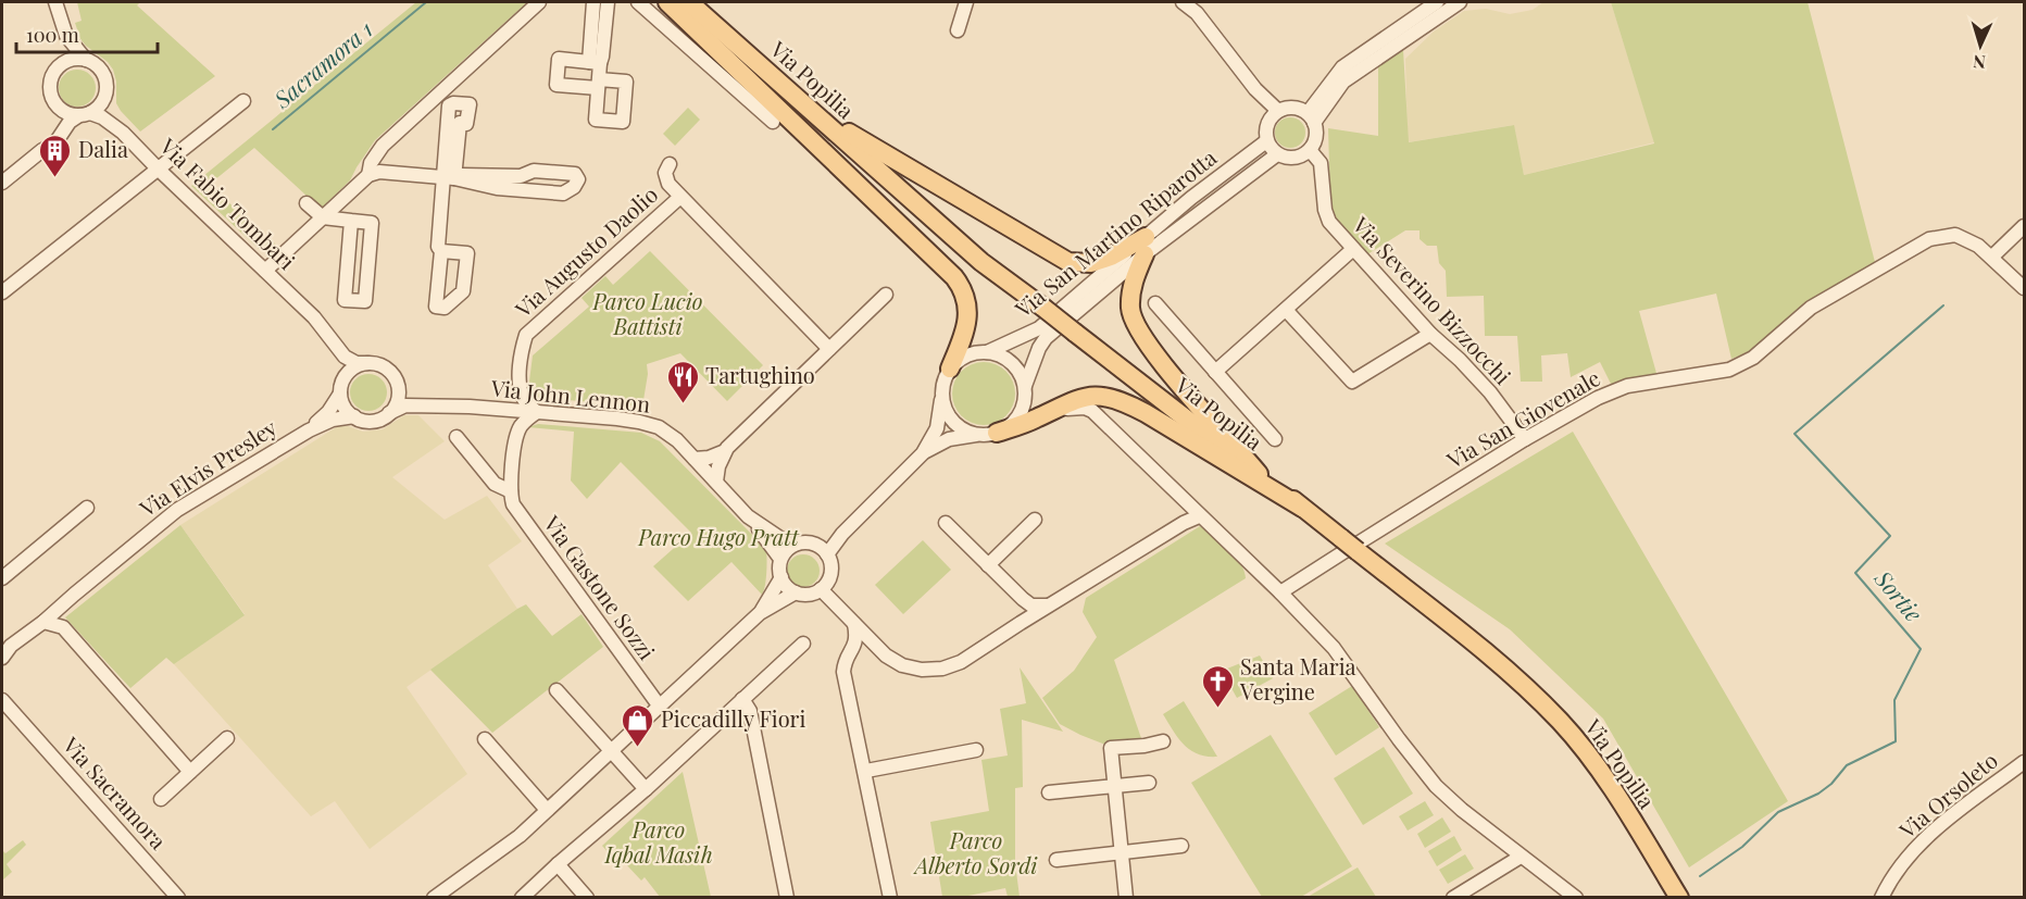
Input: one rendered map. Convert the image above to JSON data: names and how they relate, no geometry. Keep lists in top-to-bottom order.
{
  "streets": {
    "main road": ["Via Popilia"],
    "street": [
      "Via Fabio Tombari",
      "Via San Martino Riparotta",
      "Via Augusto Daolio",
      "Via Severino Bizzocchi",
      "Via John Lennon",
      "Via San Giovenale",
      "Via Elvis Presley",
      "Via Gastone Sozzi",
      "Via Sacramora",
      "Via Orsoleto"
    ]
  },
  "crossings": [
    ["Via Popilia", "Via San Giovenale"],
    ["Via Fabio Tombari", "Via John Lennon"],
    ["Via Fabio Tombari", "Via Elvis Presley"],
    ["Via San Martino Riparotta", "Via Severino Bizzocchi"],
    ["Via Augusto Daolio", "Via John Lennon"],
    ["Via Augusto Daolio", "Via Gastone Sozzi"],
    ["Via Severino Bizzocchi", "Via San Giovenale"],
    ["Via John Lennon", "Via Elvis Presley"],
    ["Via John Lennon", "Via Gastone Sozzi"]
  ],
  "water": ["Sacramora 1", "Sortie"],
  "parks": [
    "Parco Lucio Battisti",
    "Parco Hugo Pratt",
    "Parco Iqbal Masih",
    "Parco Alberto Sordi"
  ],
  "places": {
    "building": ["Dalia"],
    "restaurant": ["Tartughino"],
    "church": ["Santa Maria Vergine"],
    "shop": ["Piccadilly Fiori"]
  },
  "scale_bar": "100 m",
  "north": "bottom"
}
